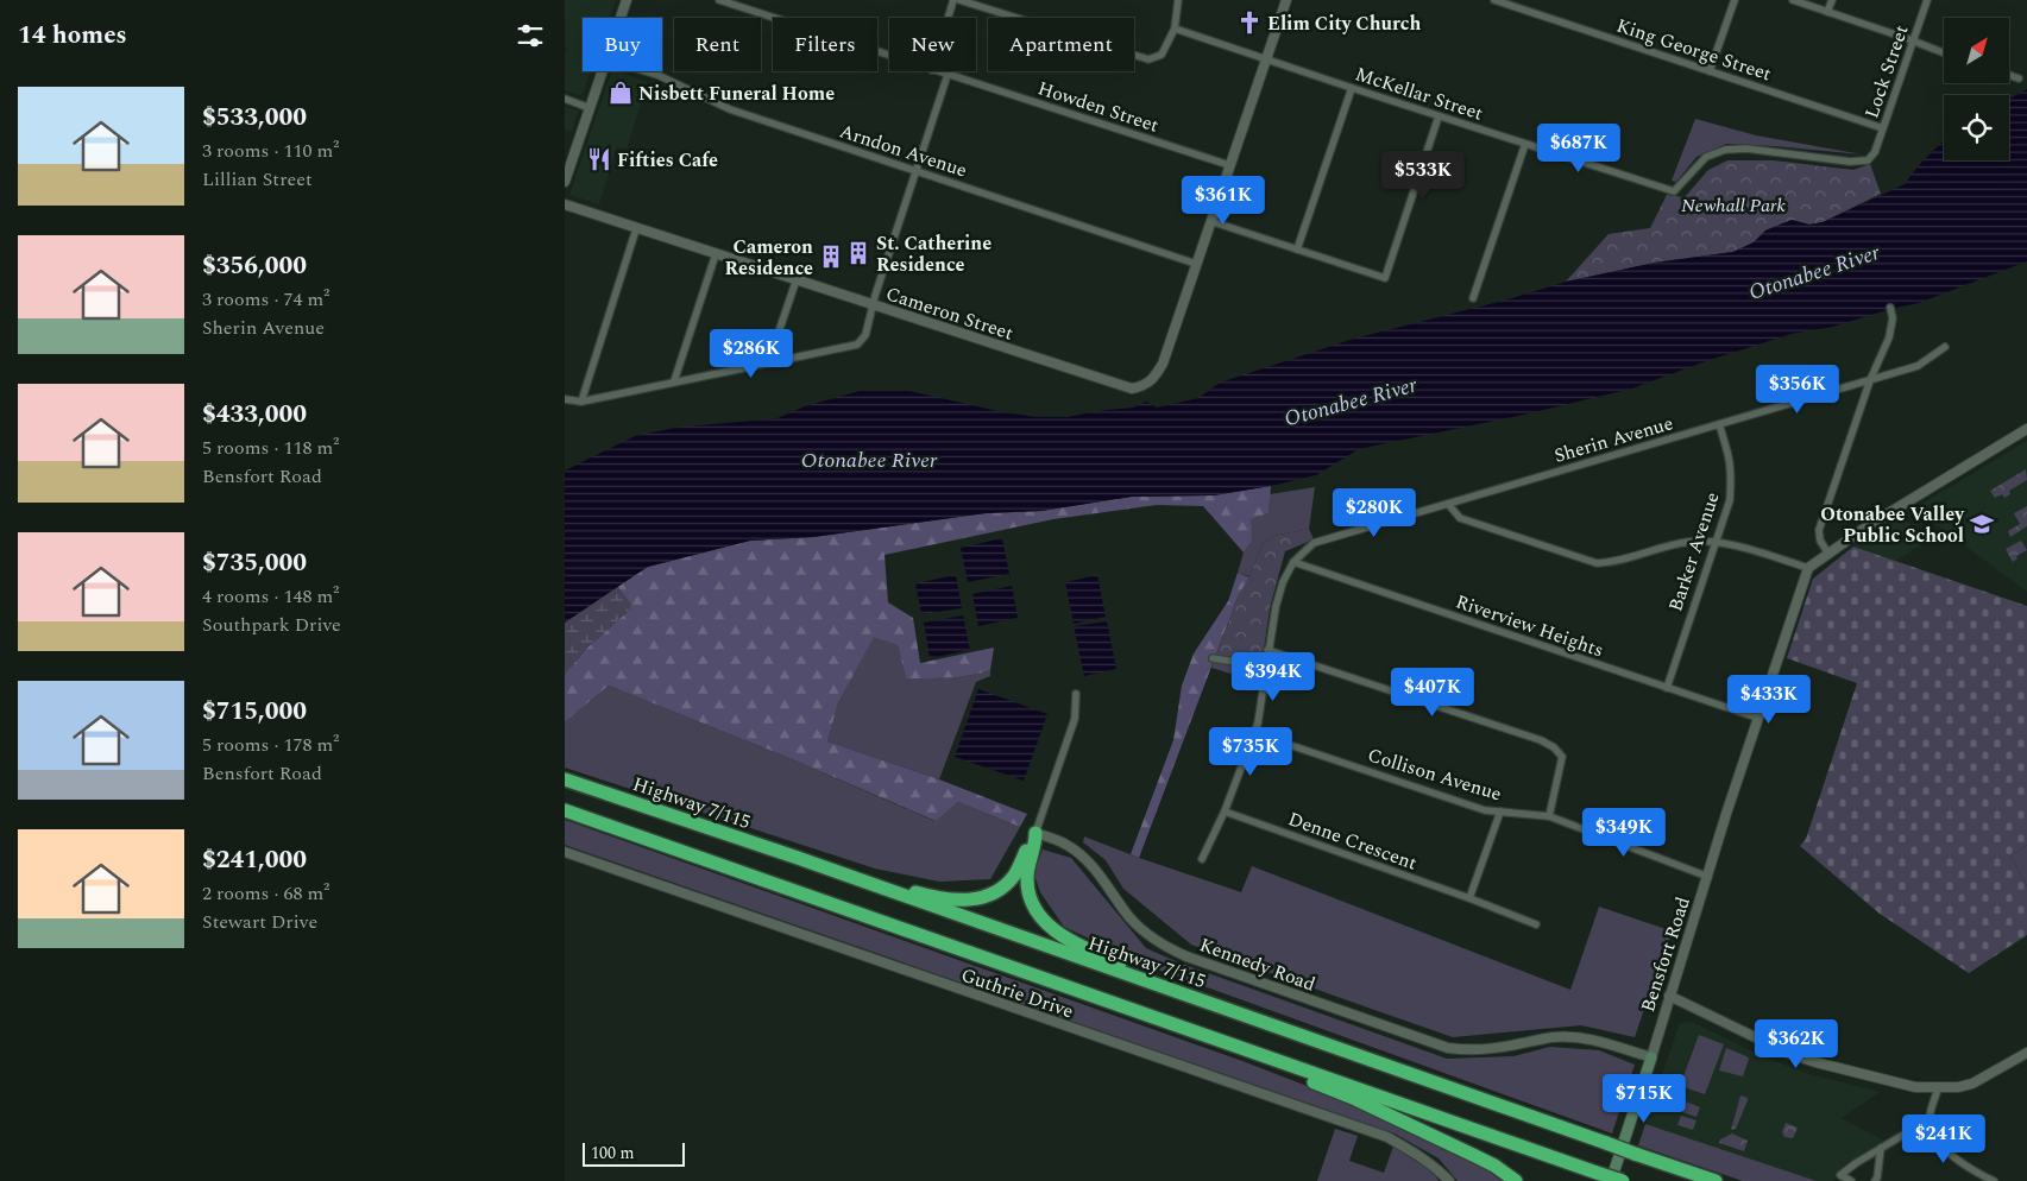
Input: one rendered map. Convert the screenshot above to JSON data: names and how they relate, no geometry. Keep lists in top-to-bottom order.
{
  "streets": {
    "highway": ["Highway 7/115"],
    "main road": ["Bensfort Road"],
    "street": [
      "King George Street",
      "Lock Street",
      "McKellar Street",
      "Howden Street",
      "Arndon Avenue",
      "Cameron Street",
      "Sherin Avenue",
      "Barker Avenue",
      "Riverview Heights",
      "Collison Avenue",
      "Denne Crescent",
      "Kennedy Road",
      "Guthrie Drive"
    ]
  },
  "crossings": [
    ["King George Street", "Lock Street"],
    ["Lock Street", "McKellar Street"],
    ["Arndon Avenue", "Cameron Street"],
    ["Sherin Avenue", "Barker Avenue"],
    ["Sherin Avenue", "Riverview Heights"],
    ["Barker Avenue", "Riverview Heights"],
    ["Riverview Heights", "Bensfort Road"],
    ["Collison Avenue", "Bensfort Road"],
    ["Bensfort Road", "Kennedy Road"]
  ],
  "water": ["Otonabee River"],
  "parks": ["Newhall Park"],
  "places": {
    "church": ["Elim City Church"],
    "shop": ["Nisbett Funeral Home"],
    "restaurant": ["Fifties Cafe"],
    "building": ["St. Catherine Residence", "Cameron Residence"],
    "school or university": ["Otonabee Valley Public School"]
  },
  "scale_bar": "100 m",
  "north": "top right",
  "page": {
    "heading": "14 homes",
    "chip": [
      "Buy",
      "Rent",
      "Filters",
      "New",
      "Apartment"
    ],
    "list": [
      {
        "name": "$533,000",
        "note": "3 rooms · 110 m² · Lillian Street"
      },
      {
        "name": "$356,000",
        "note": "3 rooms · 74 m² · Sherin Avenue"
      },
      {
        "name": "$433,000",
        "note": "5 rooms · 118 m² · Bensfort Road"
      },
      {
        "name": "$735,000",
        "note": "4 rooms · 148 m² · Southpark Drive"
      },
      {
        "name": "$715,000",
        "note": "5 rooms · 178 m² · Bensfort Road"
      },
      {
        "name": "$241,000",
        "note": "2 rooms · 68 m² · Stewart Drive"
      }
    ],
    "price": [
      "$687K",
      "$533K",
      "$361K",
      "$286K",
      "$356K",
      "$280K",
      "$394K",
      "$407K",
      "$433K",
      "$735K",
      "$349K",
      "$362K",
      "$715K",
      "$241K"
    ],
    "scale": "100 m"
  }
}
